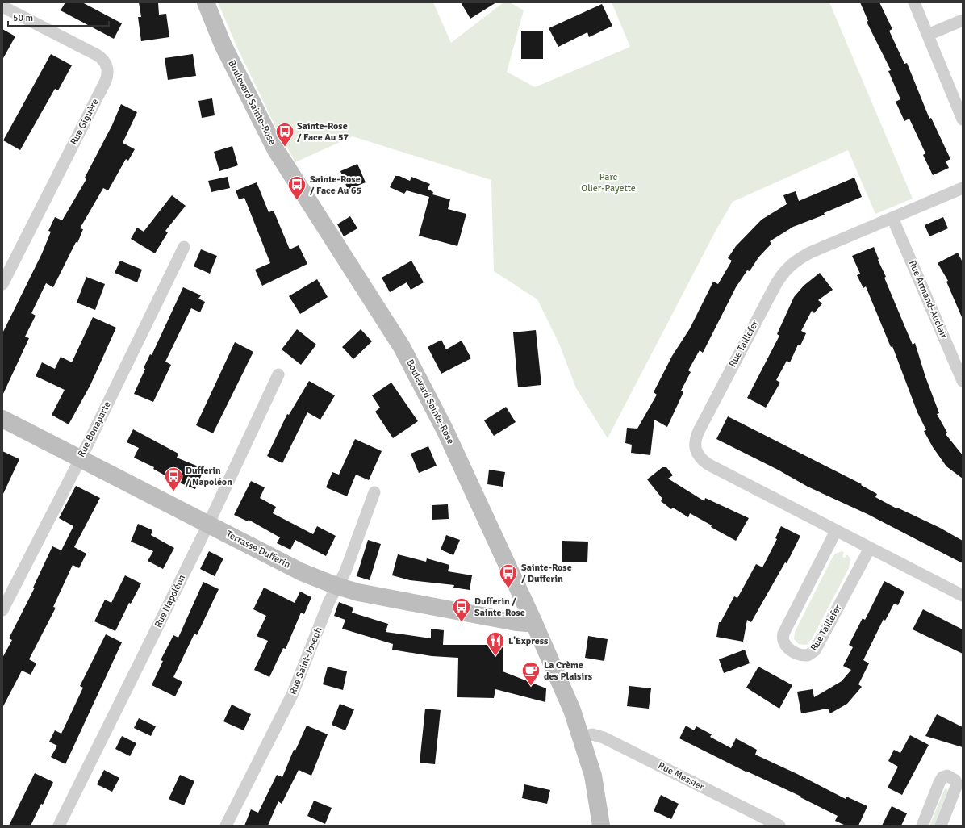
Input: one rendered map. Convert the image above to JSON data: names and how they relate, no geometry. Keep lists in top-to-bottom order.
{
  "streets": {
    "street": [
      "Boulevard Sainte-Rose",
      "Rue Giguère",
      "Rue Armand-Auclair",
      "Rue Taillefer",
      "Rue Bonaparte",
      "Terrasse Dufferin",
      "Rue Napoléon",
      "Rue Saint-Joseph",
      "Rue Messier"
    ]
  },
  "crossings": [
    ["Boulevard Sainte-Rose", "Terrasse Dufferin"],
    ["Boulevard Sainte-Rose", "Rue Messier"],
    ["Rue Armand-Auclair", "Rue Taillefer"],
    ["Rue Bonaparte", "Terrasse Dufferin"],
    ["Terrasse Dufferin", "Rue Napoléon"],
    ["Terrasse Dufferin", "Rue Saint-Joseph"]
  ],
  "parks": ["Parc Olier-Payette"],
  "places": {
    "bus stop": [
      "Sainte-Rose / Face Au 57",
      "Sainte-Rose / Face Au 65",
      "Dufferin / Napoléon",
      "Sainte-Rose / Dufferin",
      "Dufferin / Sainte-Rose"
    ],
    "restaurant": ["L'Express"],
    "cafe": ["La Crème des Plaisirs"]
  },
  "scale_bar": "50 m"
}
